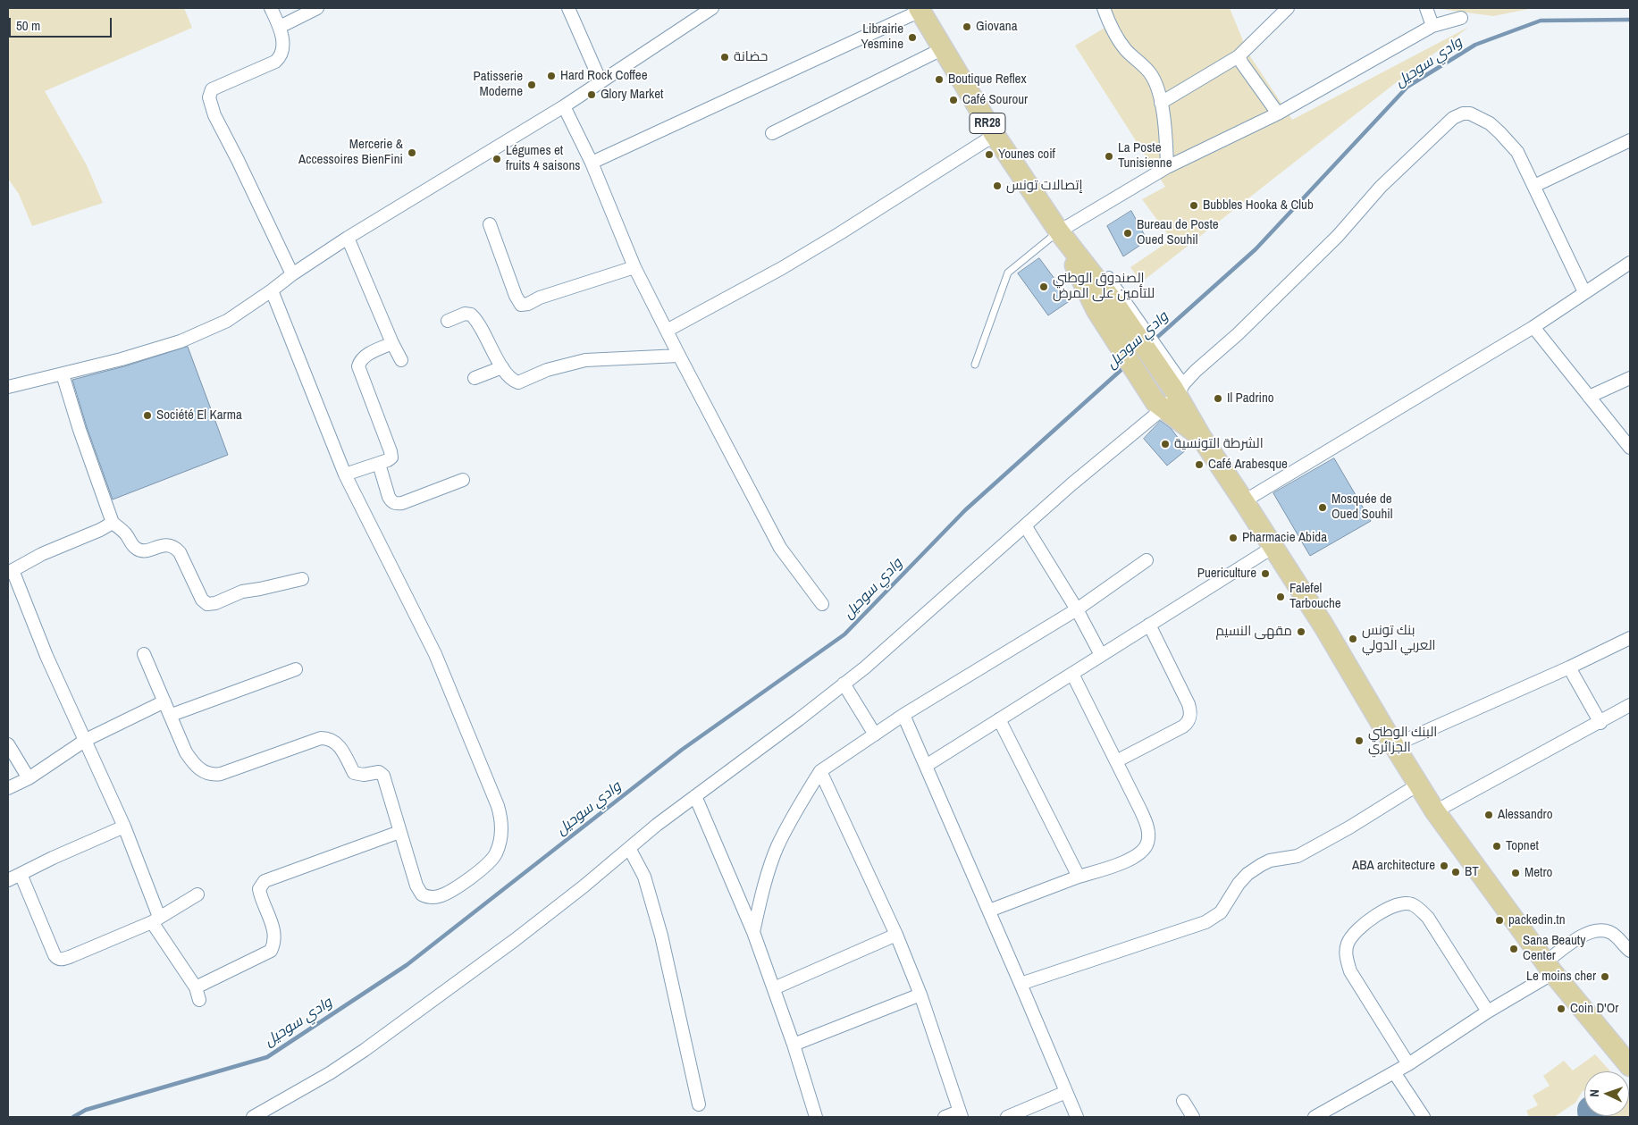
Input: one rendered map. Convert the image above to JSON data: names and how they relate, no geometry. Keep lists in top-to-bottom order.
{
  "streets": {
    "main road": ["RR28"]
  },
  "water": ["وادي سوحيل"],
  "places": [
    "Giovana",
    "Librairie Yesmine",
    "حضانة",
    "Hard Rock Coffee",
    "Boutique Reflex",
    "Patisserie Moderne",
    "Glory Market",
    "Café Sourour",
    "Mercerie & Accessoires BienFini",
    "Younes coif",
    "La Poste Tunisienne",
    "Légumes et fruits 4 saisons",
    "إتصالات تونس",
    "Bubbles Hooka & Club",
    "Bureau de Poste Oued Souhil",
    "الصندوق الوطني للتأمين على المرض",
    "Il Padrino",
    "Société El Karma",
    "الشرطة التونسية",
    "Café Arabesque",
    "Mosquée de Oued Souhil",
    "Pharmacie Abida",
    "Puericulture",
    "Falefel Tarbouche",
    "مقهى النسيم",
    "بنك تونس العربي الدولي",
    "البنك الوطني الجزائري",
    "Alessandro",
    "Topnet",
    "ABA architecture",
    "BT",
    "Metro",
    "packedin.tn",
    "Sana Beauty Center",
    "Le moins cher",
    "Coin D'Or"
  ],
  "scale_bar": "50 m",
  "north": "left"
}
